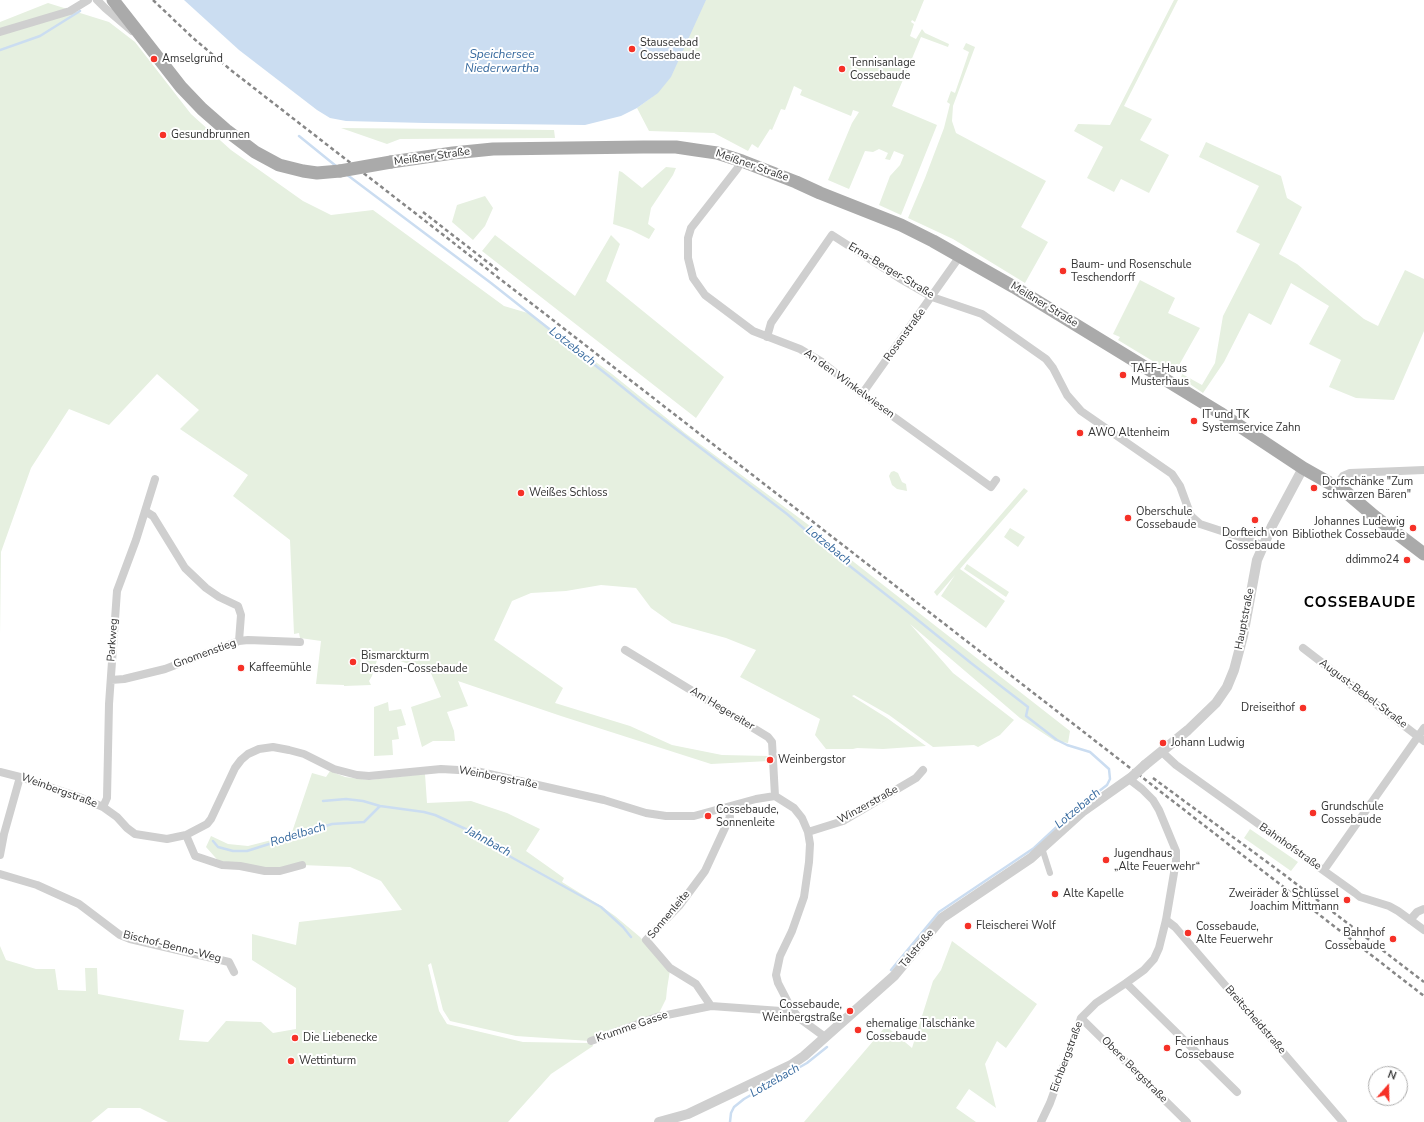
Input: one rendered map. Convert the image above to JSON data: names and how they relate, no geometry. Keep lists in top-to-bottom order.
{
  "streets": {
    "main road": ["Meißner Straße"],
    "street": [
      "Erna-Berger-Straße",
      "Rosenstraße",
      "An den Winkelwiesen",
      "Hauptstraße",
      "Parkweg",
      "Gnomenstieg",
      "August-Bebel-Straße",
      "Am Hegereiter",
      "Weinbergstraße",
      "Winzerstraße",
      "Bahnhofstraße",
      "Sonnenleite",
      "Bischof-Benno-Weg",
      "Talstraße",
      "Breitscheidstraße",
      "Krumme Gasse",
      "Eichbergstraße",
      "Obere Bergstraße"
    ]
  },
  "crossings": [
    ["Meißner Straße", "Rosenstraße"],
    ["Meißner Straße", "An den Winkelwiesen"],
    ["Meißner Straße", "Hauptstraße"],
    ["Erna-Berger-Straße", "Rosenstraße"],
    ["Erna-Berger-Straße", "An den Winkelwiesen"],
    ["Erna-Berger-Straße", "Hauptstraße"],
    ["Rosenstraße", "An den Winkelwiesen"],
    ["Hauptstraße", "Bahnhofstraße"],
    ["Hauptstraße", "Talstraße"],
    ["Parkweg", "Gnomenstieg"],
    ["Parkweg", "Weinbergstraße"],
    ["Am Hegereiter", "Weinbergstraße"],
    ["Weinbergstraße", "Sonnenleite"],
    ["Bahnhofstraße", "Talstraße"],
    ["Sonnenleite", "Krumme Gasse"],
    ["Talstraße", "Eichbergstraße"],
    ["Breitscheidstraße", "Eichbergstraße"],
    ["Eichbergstraße", "Obere Bergstraße"]
  ],
  "districts": ["COSSEBAUDE"],
  "water": [
    "Speichersee Niederwartha",
    "Lotzebach",
    "Rodelbach",
    "Jahnbach"
  ],
  "places": [
    "Stauseebad Cossebaude",
    "Amselgrund",
    "Tennisanlage Cossebaude",
    "Gesundbrunnen",
    "Baum- und Rosenschule Teschendorff",
    "TAFF-Haus Musterhaus",
    "IT und TK Systemservice Zahn",
    "AWO Altenheim",
    "Dorfschänke \"Zum schwarzen Bären\"",
    "Weißes Schloss",
    "Oberschule Cossebaude",
    "Dorfteich von Cossebaude",
    "Johannes Ludewig Bibliothek Cossebaude",
    "ddimmo24",
    "Bismarckturm Dresden-Cossebaude",
    "Kaffeemühle",
    "Dreiseithof",
    "Johann Ludwig",
    "Weinbergstor",
    "Grundschule Cossebaude",
    "Cossebaude, Sonnenleite",
    "Jugendhaus „Alte Feuerwehr“",
    "Alte Kapelle",
    "Zweiräder & Schlüssel Joachim Mittmann",
    "Fleischerei Wolf",
    "Cossebaude, Alte Feuerwehr",
    "Bahnhof Cossebaude",
    "Cossebaude, Weinbergstraße",
    "ehemalige Talschänke Cossebaude",
    "Die Liebenecke",
    "Ferienhaus Cossebause",
    "Wettinturm"
  ],
  "north": "top"
}
